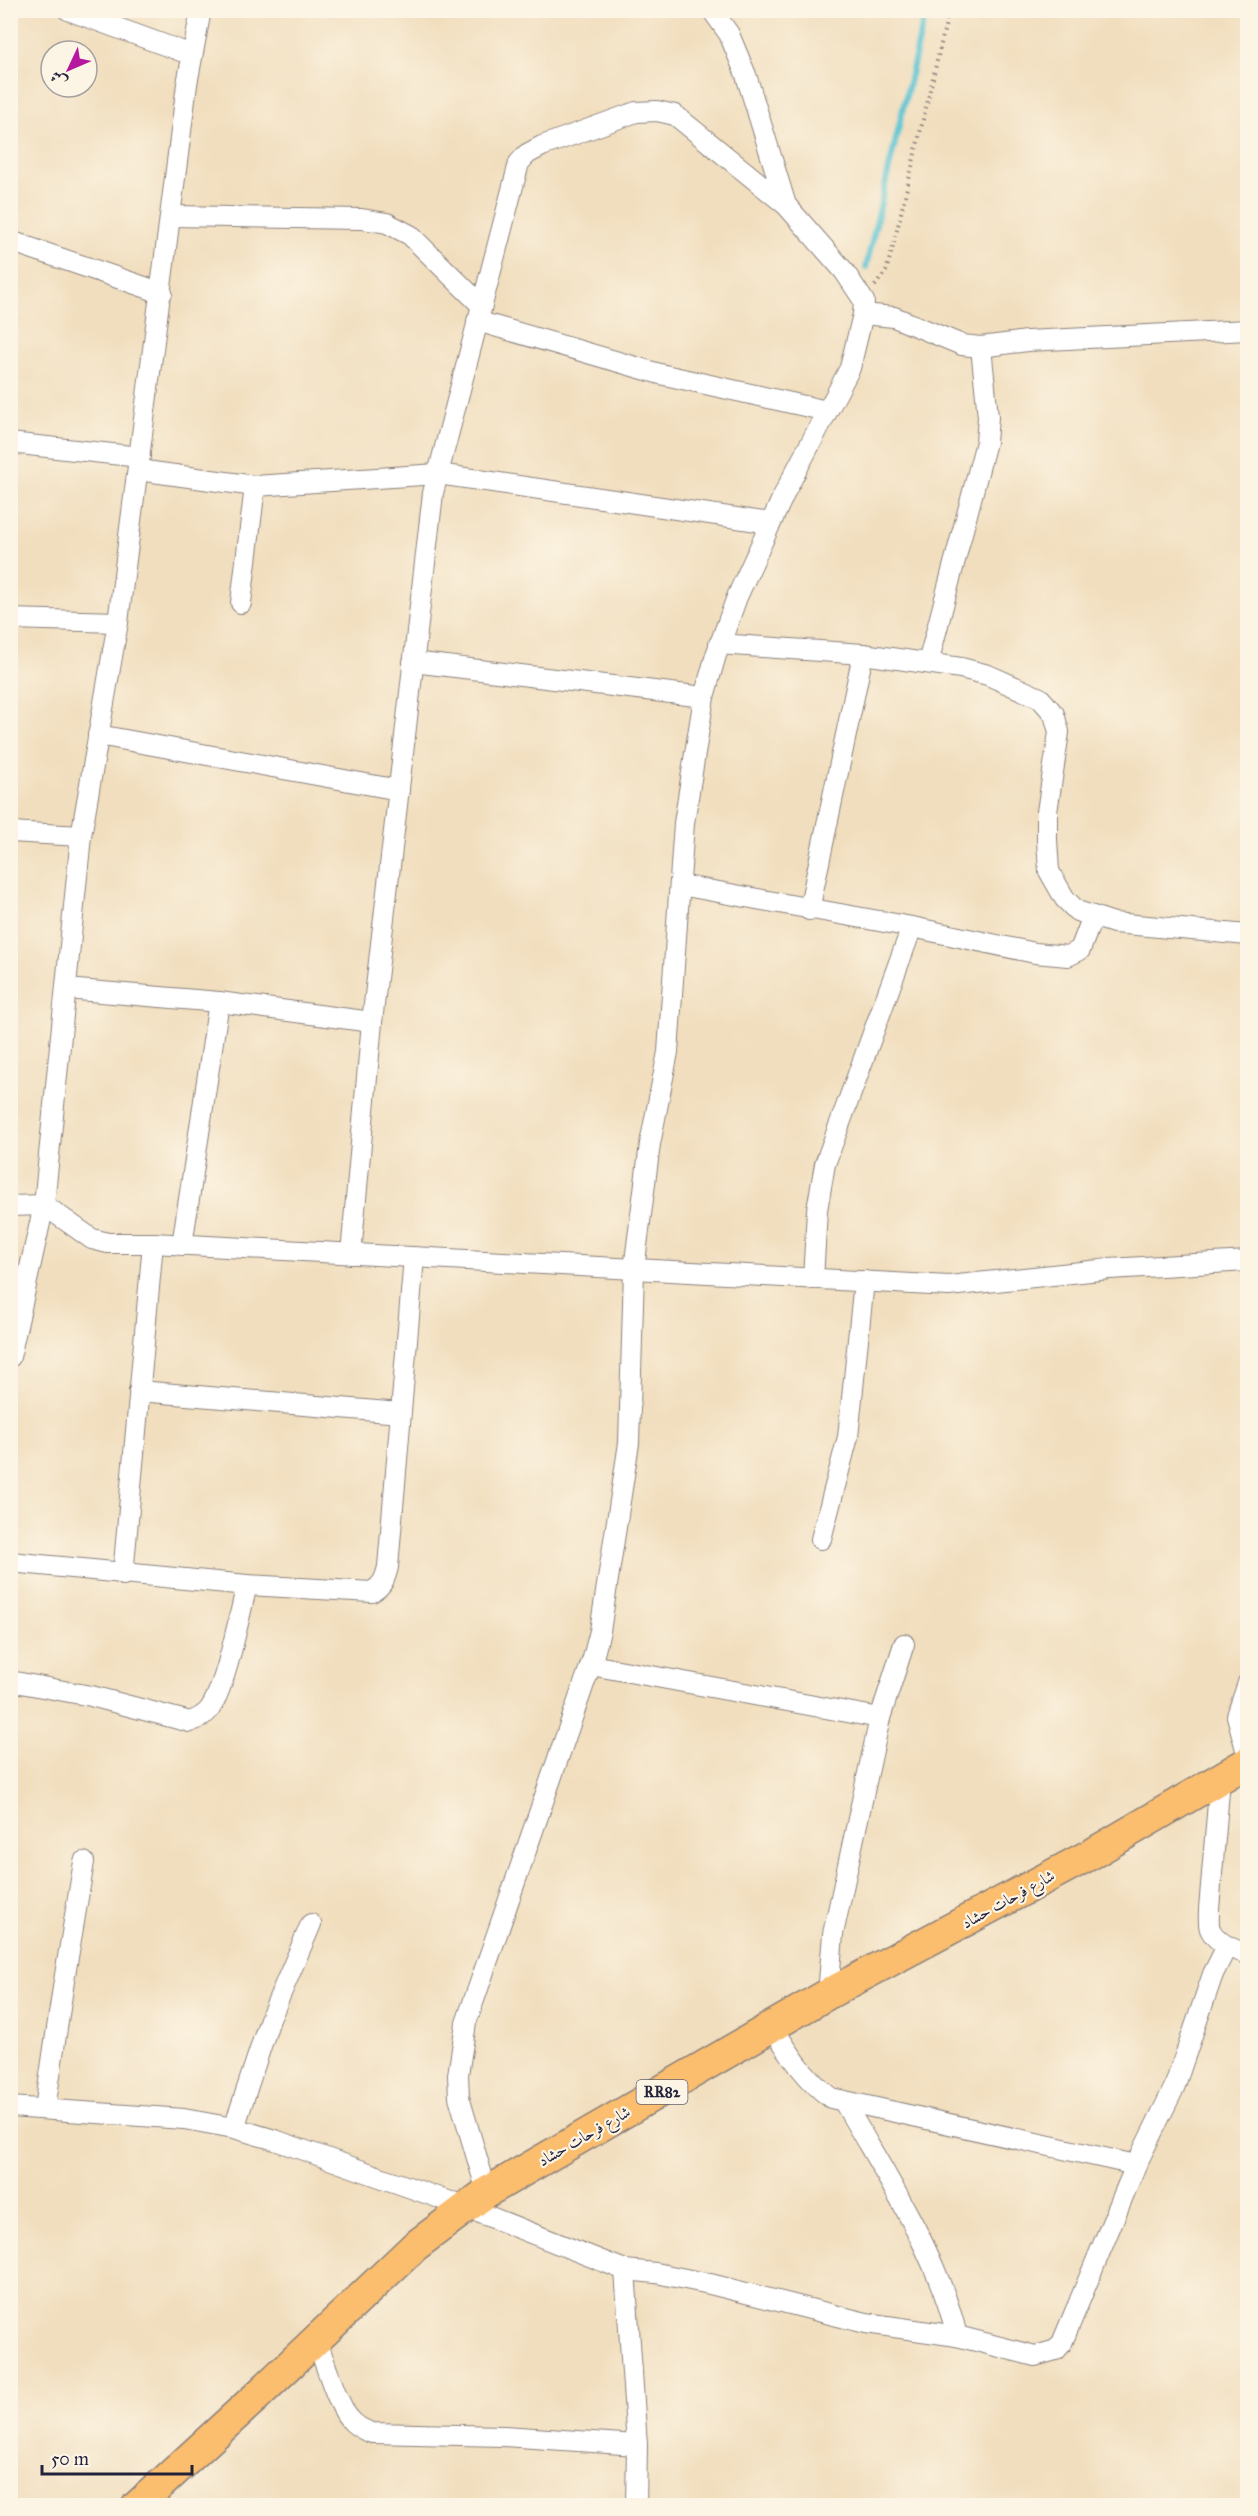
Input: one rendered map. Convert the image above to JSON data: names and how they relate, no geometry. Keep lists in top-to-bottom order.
{
  "streets": {
    "main road": ["شارع فرحات حشاد", "RR82"]
  },
  "scale_bar": "50 m",
  "north": "bottom left"
}
